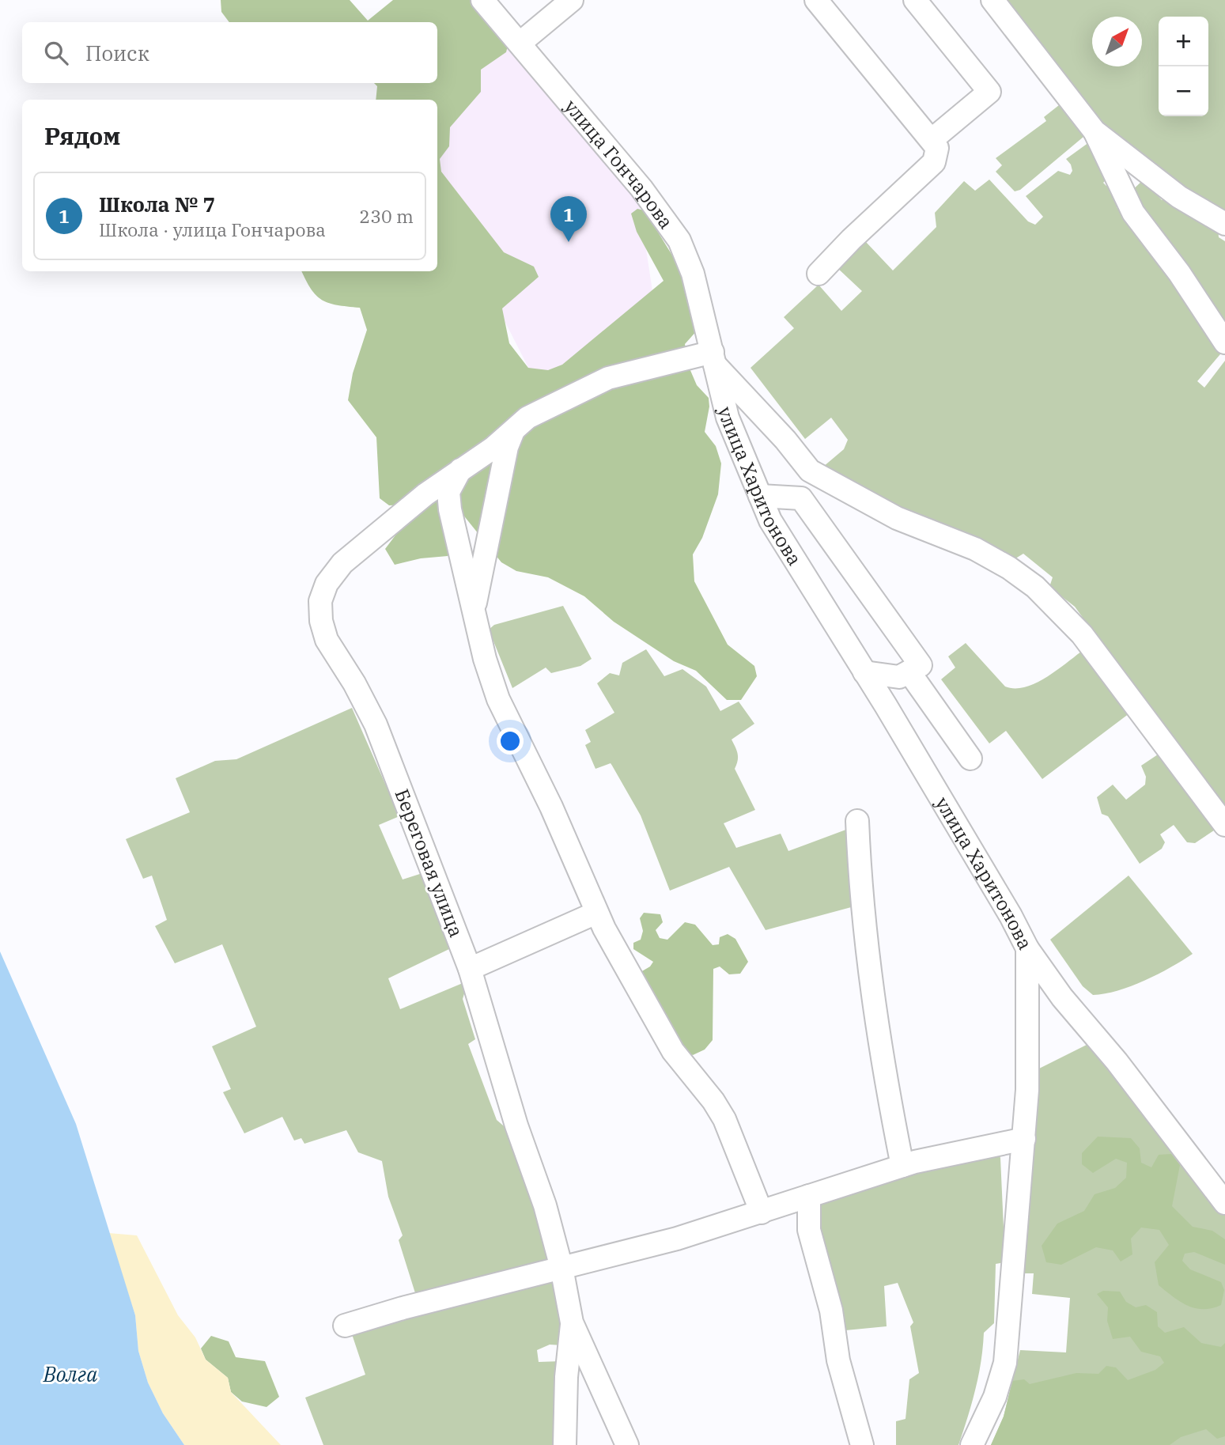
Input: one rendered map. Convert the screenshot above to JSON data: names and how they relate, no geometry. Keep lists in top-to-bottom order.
{
  "streets": {
    "street": ["улица Гончарова", "улица Харитонова", "Береговая улица"]
  },
  "crossings": [
    ["улица Гончарова", "улица Харитонова"],
    ["улица Гончарова", "Береговая улица"],
    ["улица Харитонова", "Береговая улица"]
  ],
  "water": ["Волга"],
  "north": "top right",
  "page": {
    "map_buttons": ["+", "−"],
    "search": "Поиск",
    "heading": "Рядом",
    "list": [
      {
        "mark": "1",
        "name": "Школа № 7",
        "note": "Школа · улица Гончарова",
        "value": "230 m"
      }
    ],
    "pins": "1"
  }
}
